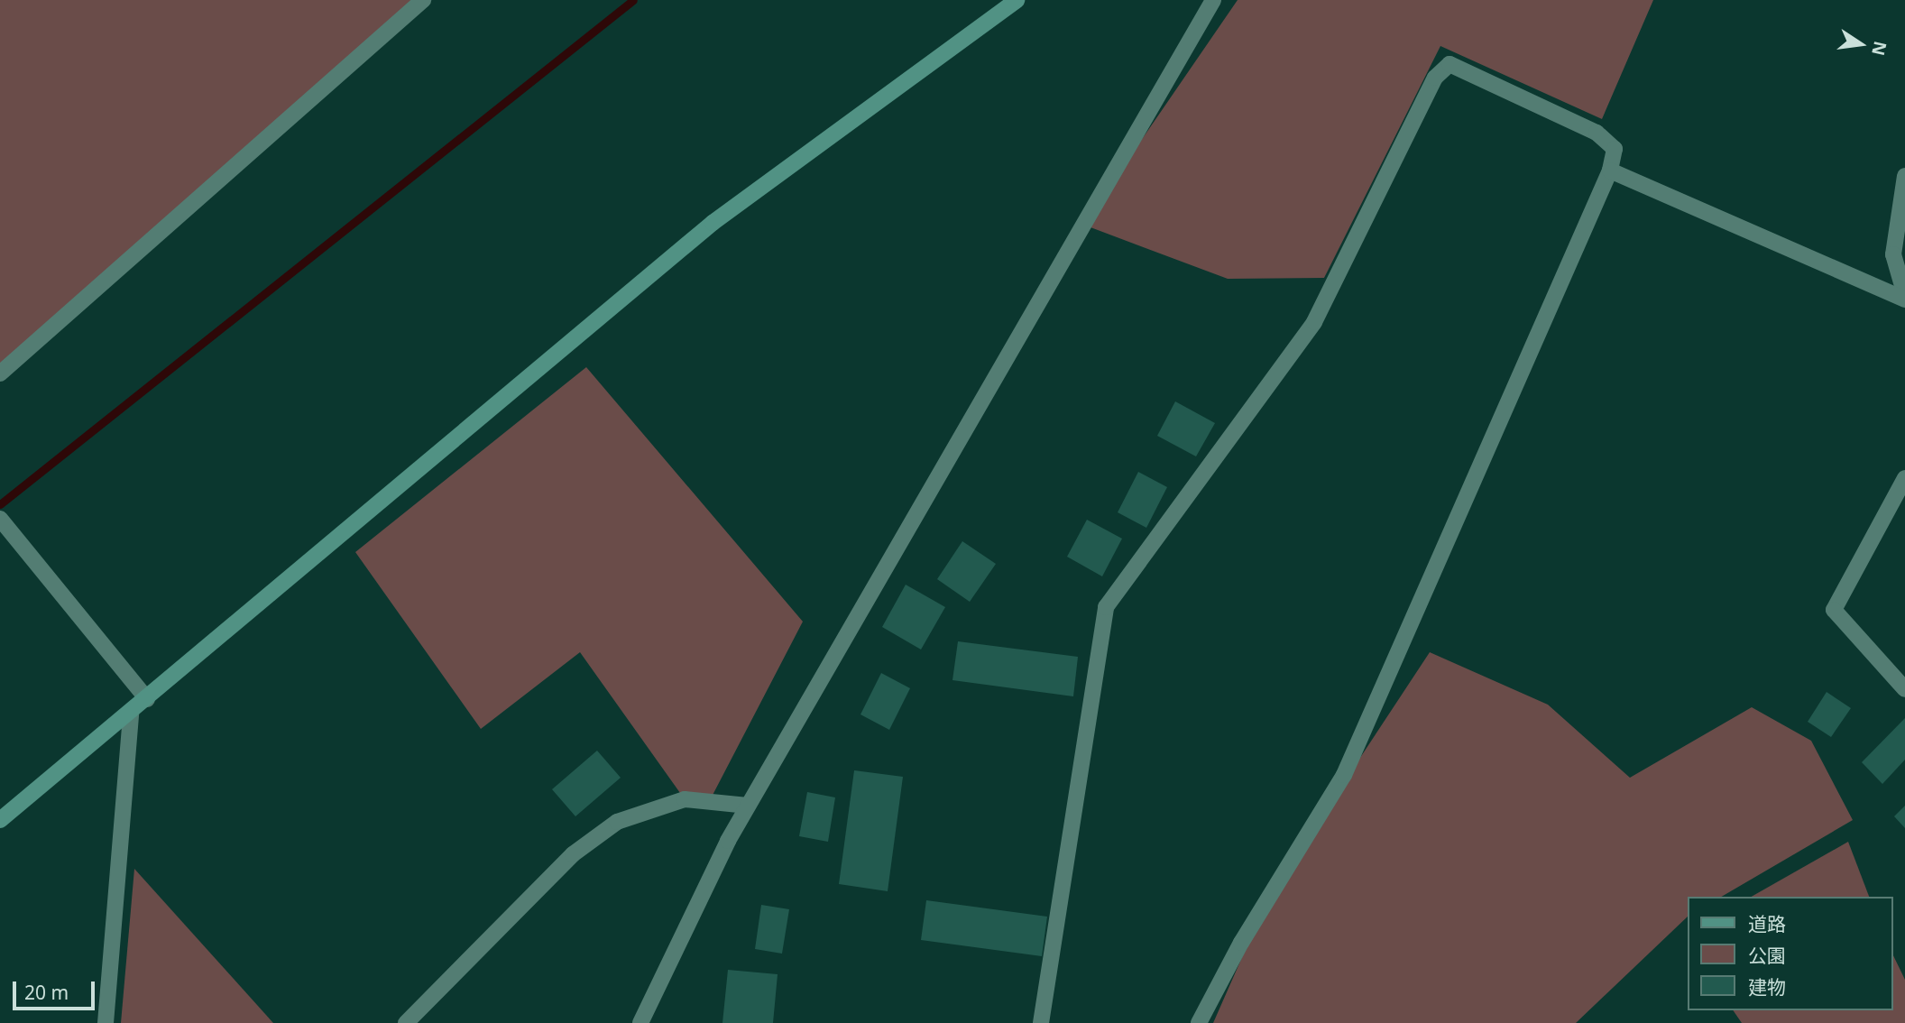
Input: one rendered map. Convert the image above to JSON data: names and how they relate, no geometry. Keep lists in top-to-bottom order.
{
  "legend": ["道路", "公園", "建物"],
  "scale_bar": "20 m",
  "north": "right"
}
